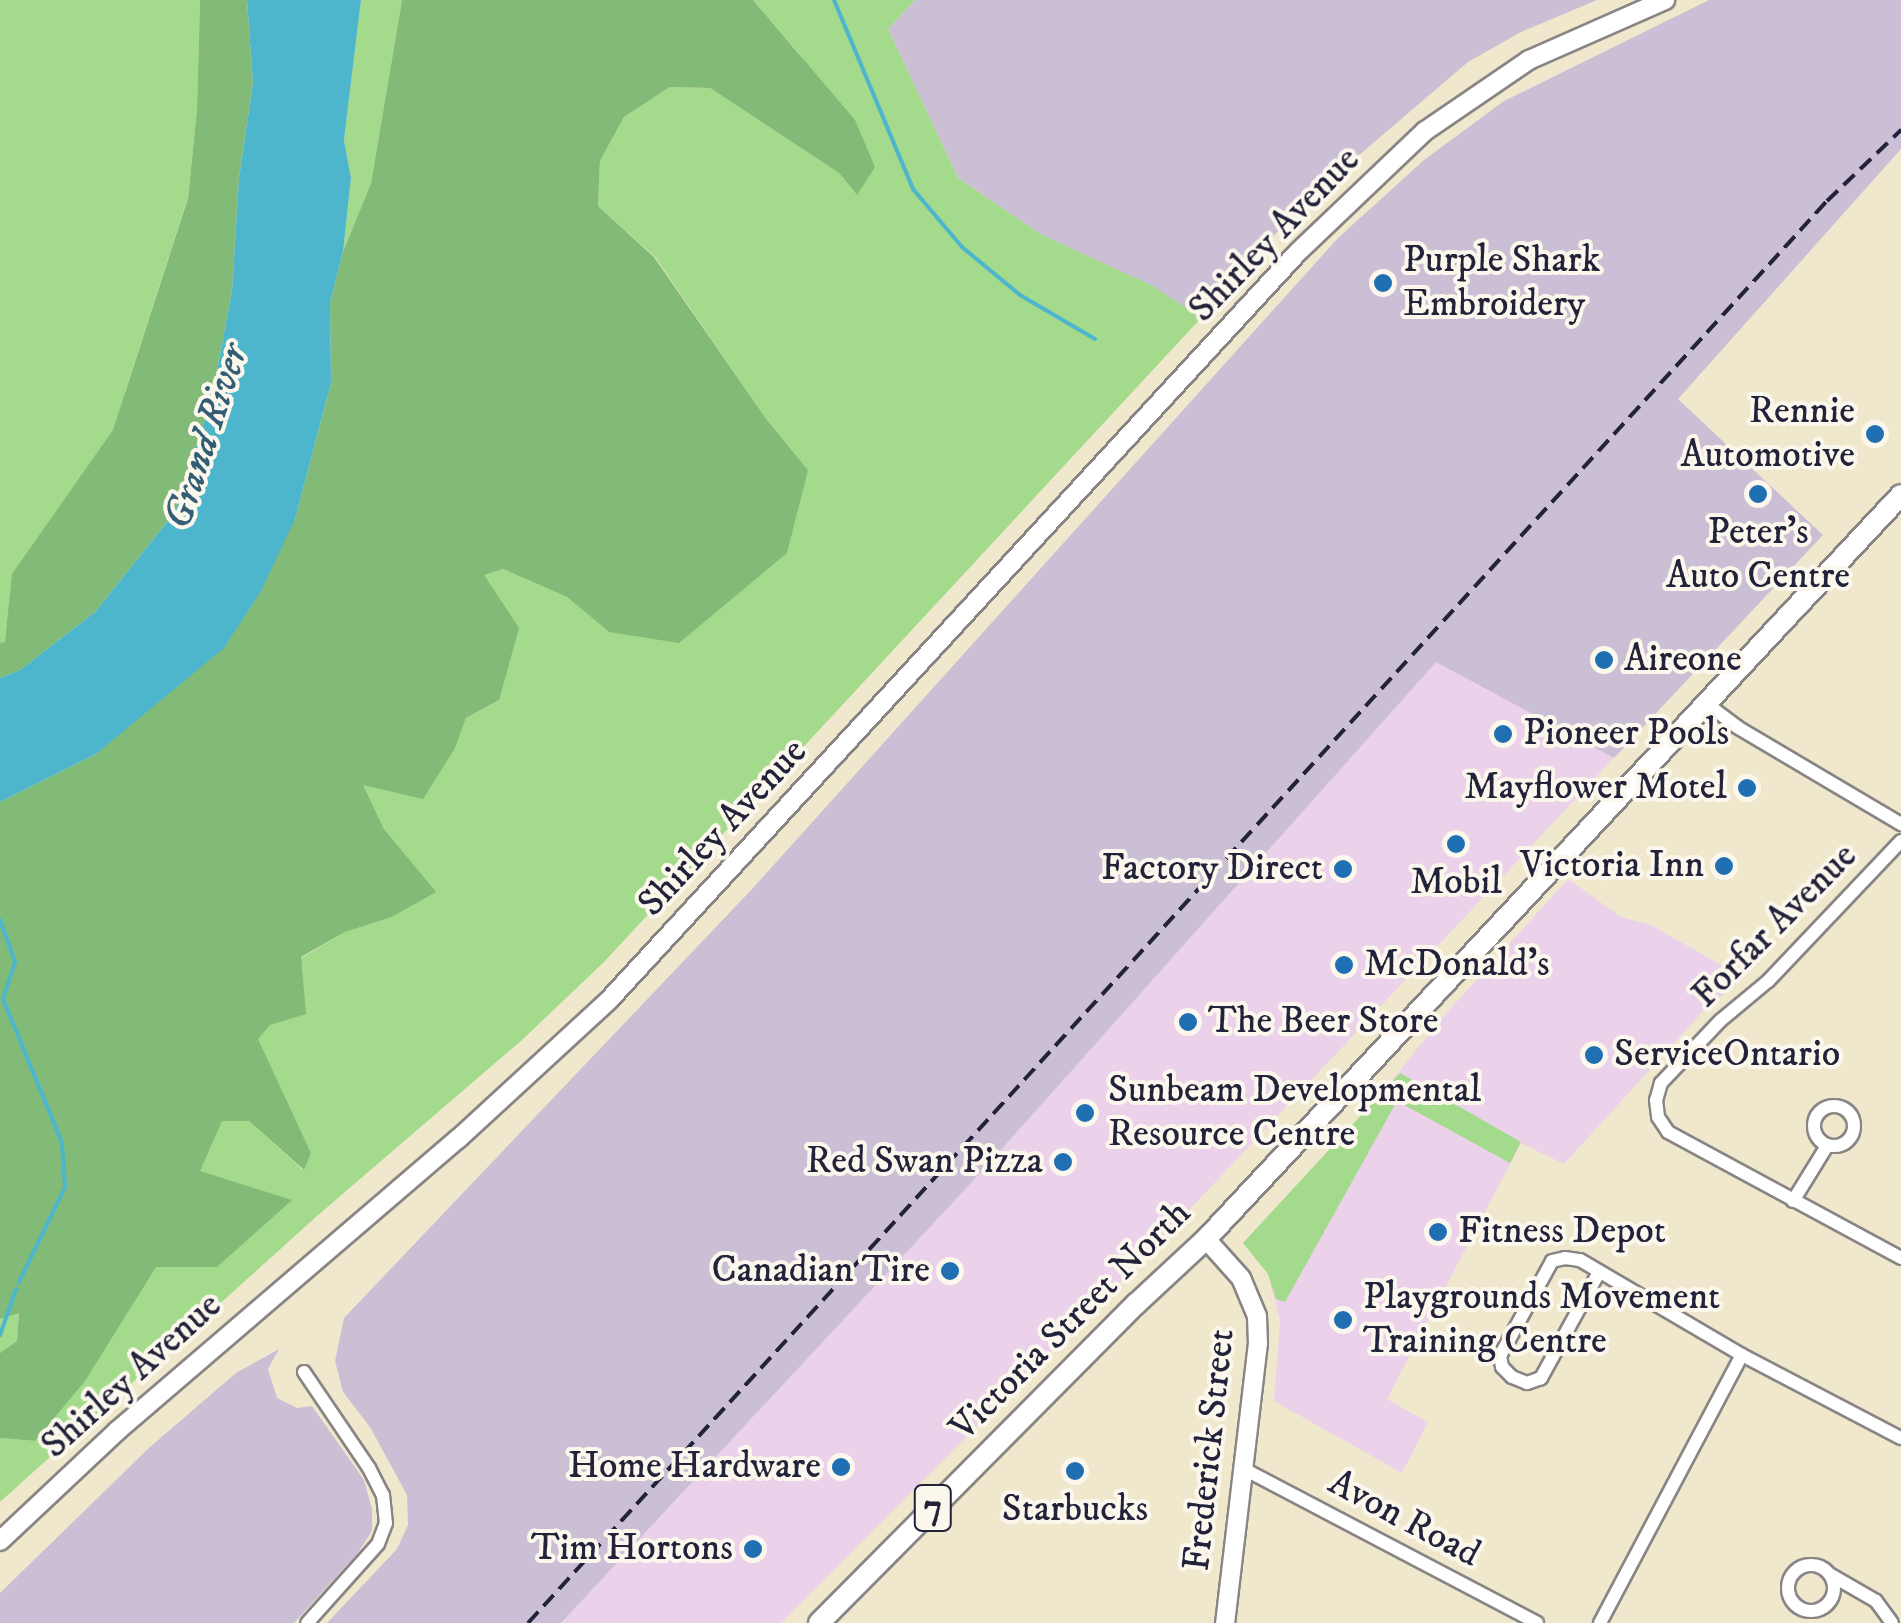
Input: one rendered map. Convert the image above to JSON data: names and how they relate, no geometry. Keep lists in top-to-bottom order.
{
  "streets": {
    "main road": [
      "Shirley Avenue",
      "Victoria Street North",
      "Frederick Street",
      "7"
    ],
    "street": ["Forfar Avenue", "Avon Road"]
  },
  "crossings": [
    ["Forfar Avenue", "Victoria Street North"],
    ["Victoria Street North", "Frederick Street"],
    ["Frederick Street", "Avon Road"]
  ],
  "water": ["Grand River"],
  "places": [
    "Purple Shark Embroidery",
    "Rennie Automotive",
    "Peter's Auto Centre",
    "Aireone",
    "Pioneer Pools",
    "Mayflower Motel",
    "Mobil",
    "Victoria Inn",
    "Factory Direct",
    "McDonald's",
    "The Beer Store",
    "ServiceOntario",
    "Sunbeam Developmental Resource Centre",
    "Red Swan Pizza",
    "Fitness Depot",
    "Canadian Tire",
    "Playgrounds Movement Training Centre",
    "Home Hardware",
    "Starbucks",
    "Tim Hortons"
  ]
}
